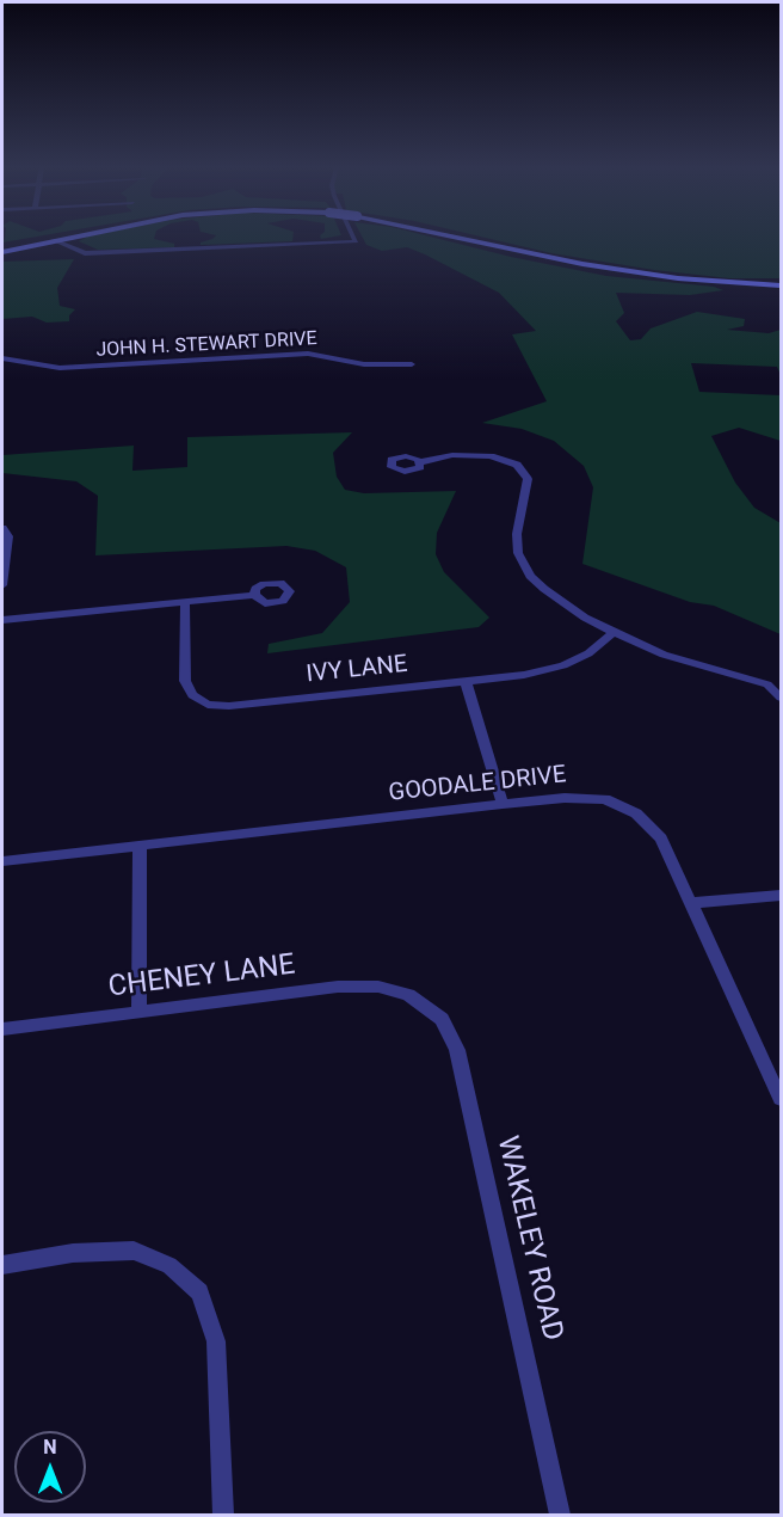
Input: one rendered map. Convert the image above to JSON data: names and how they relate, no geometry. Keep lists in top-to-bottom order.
{
  "streets": {
    "street": [
      "JOHN H. STEWART DRIVE",
      "IVY LANE",
      "GOODALE DRIVE",
      "CHENEY LANE",
      "WAKELEY ROAD"
    ]
  },
  "crossings": [
    ["CHENEY LANE", "WAKELEY ROAD"]
  ],
  "north": "top"
}
